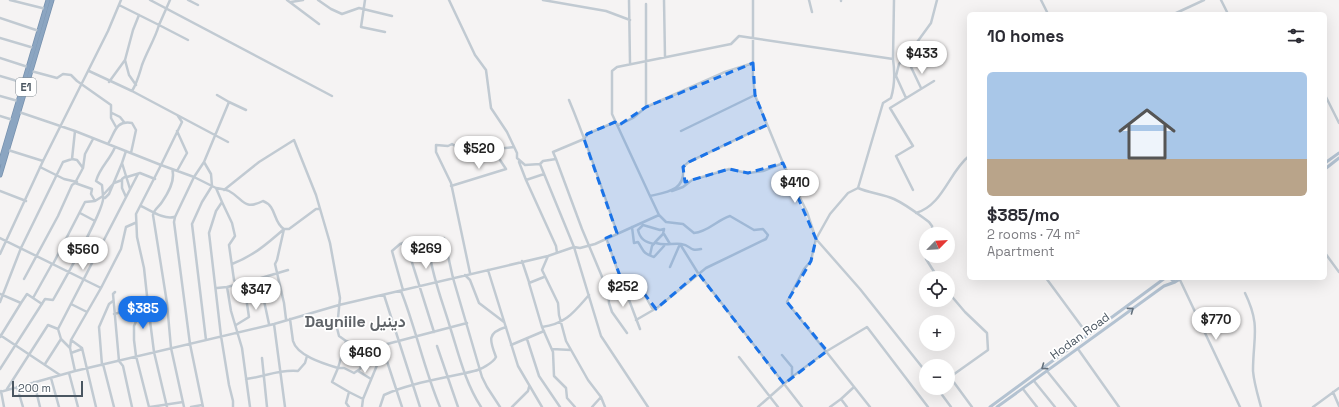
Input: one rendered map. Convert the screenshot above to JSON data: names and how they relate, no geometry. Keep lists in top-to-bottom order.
{
  "streets": {
    "highway": ["E1"],
    "main road": ["Hodan Road"]
  },
  "districts": ["Dayniile دينيل"],
  "scale_bar": "200 m",
  "north": "top right",
  "page": {
    "heading": "10 homes",
    "price": [
      "$433",
      "$520",
      "$410",
      "$269",
      "$560",
      "$252",
      "$347",
      "$385",
      "$770",
      "$460"
    ],
    "list": [
      {
        "name": "$385/mo",
        "note": "2 rooms · 74 m² · Apartment"
      }
    ],
    "map_buttons": ["+", "−"],
    "scale": "200 m"
  }
}
